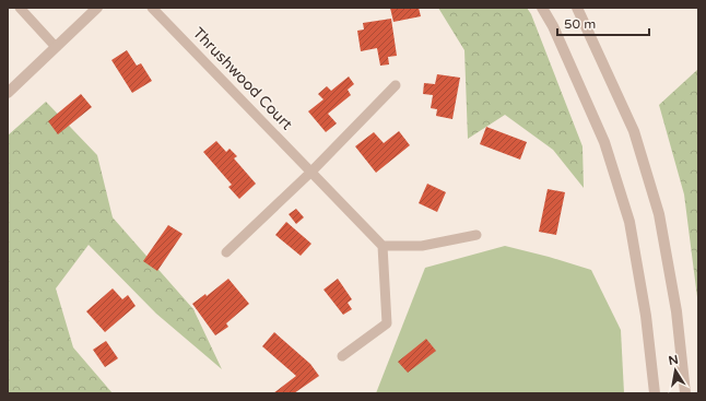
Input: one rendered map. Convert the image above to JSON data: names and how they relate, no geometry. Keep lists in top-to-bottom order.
{
  "streets": {
    "street": ["Thrushwood Court"]
  },
  "scale_bar": "50 m",
  "north": "top"
}
